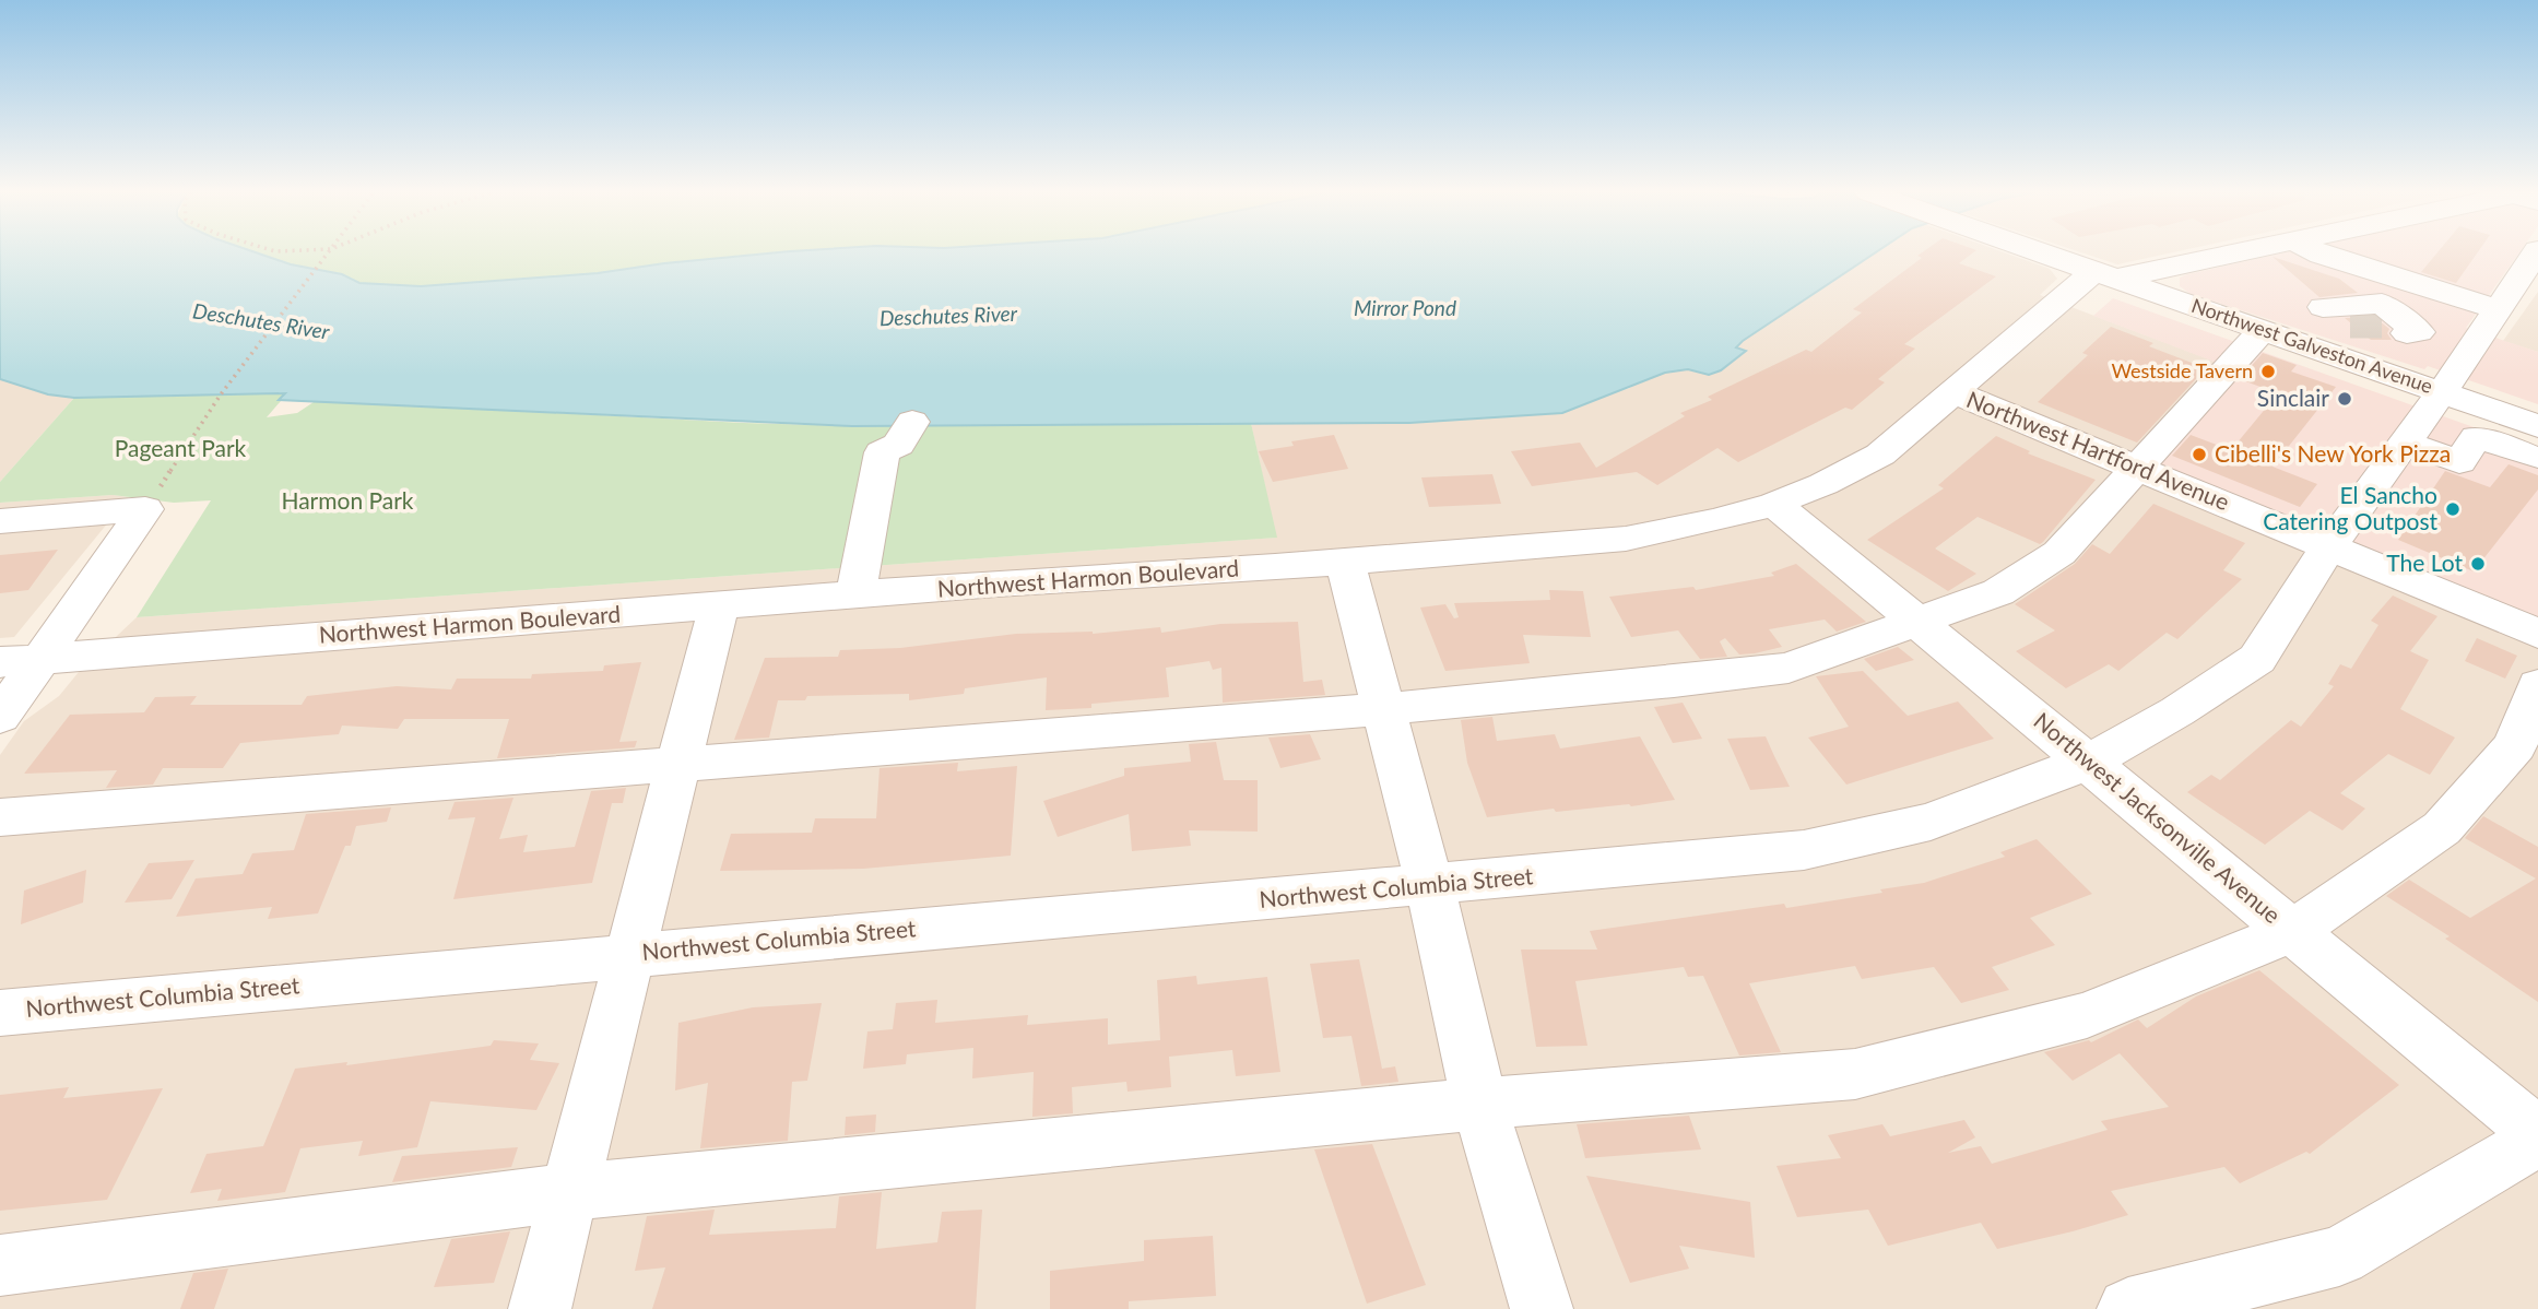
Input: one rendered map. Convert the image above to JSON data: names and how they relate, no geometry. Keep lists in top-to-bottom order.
{
  "streets": {
    "street": [
      "Northwest Galveston Avenue",
      "Northwest Hartford Avenue",
      "Northwest Harmon Boulevard",
      "Northwest Jacksonville Avenue",
      "Northwest Columbia Street"
    ]
  },
  "crossings": [
    ["Northwest Galveston Avenue", "Northwest Harmon Boulevard"],
    ["Northwest Galveston Avenue", "Northwest Columbia Street"],
    ["Northwest Hartford Avenue", "Northwest Harmon Boulevard"],
    ["Northwest Hartford Avenue", "Northwest Columbia Street"],
    ["Northwest Harmon Boulevard", "Northwest Jacksonville Avenue"],
    ["Northwest Jacksonville Avenue", "Northwest Columbia Street"]
  ],
  "water": ["Mirror Pond", "Deschutes River"],
  "parks": ["Pageant Park", "Harmon Park"],
  "places": [
    "Westside Tavern",
    "Sinclair",
    "Cibelli's New York Pizza",
    "El Sancho Catering Outpost",
    "The Lot"
  ]
}
